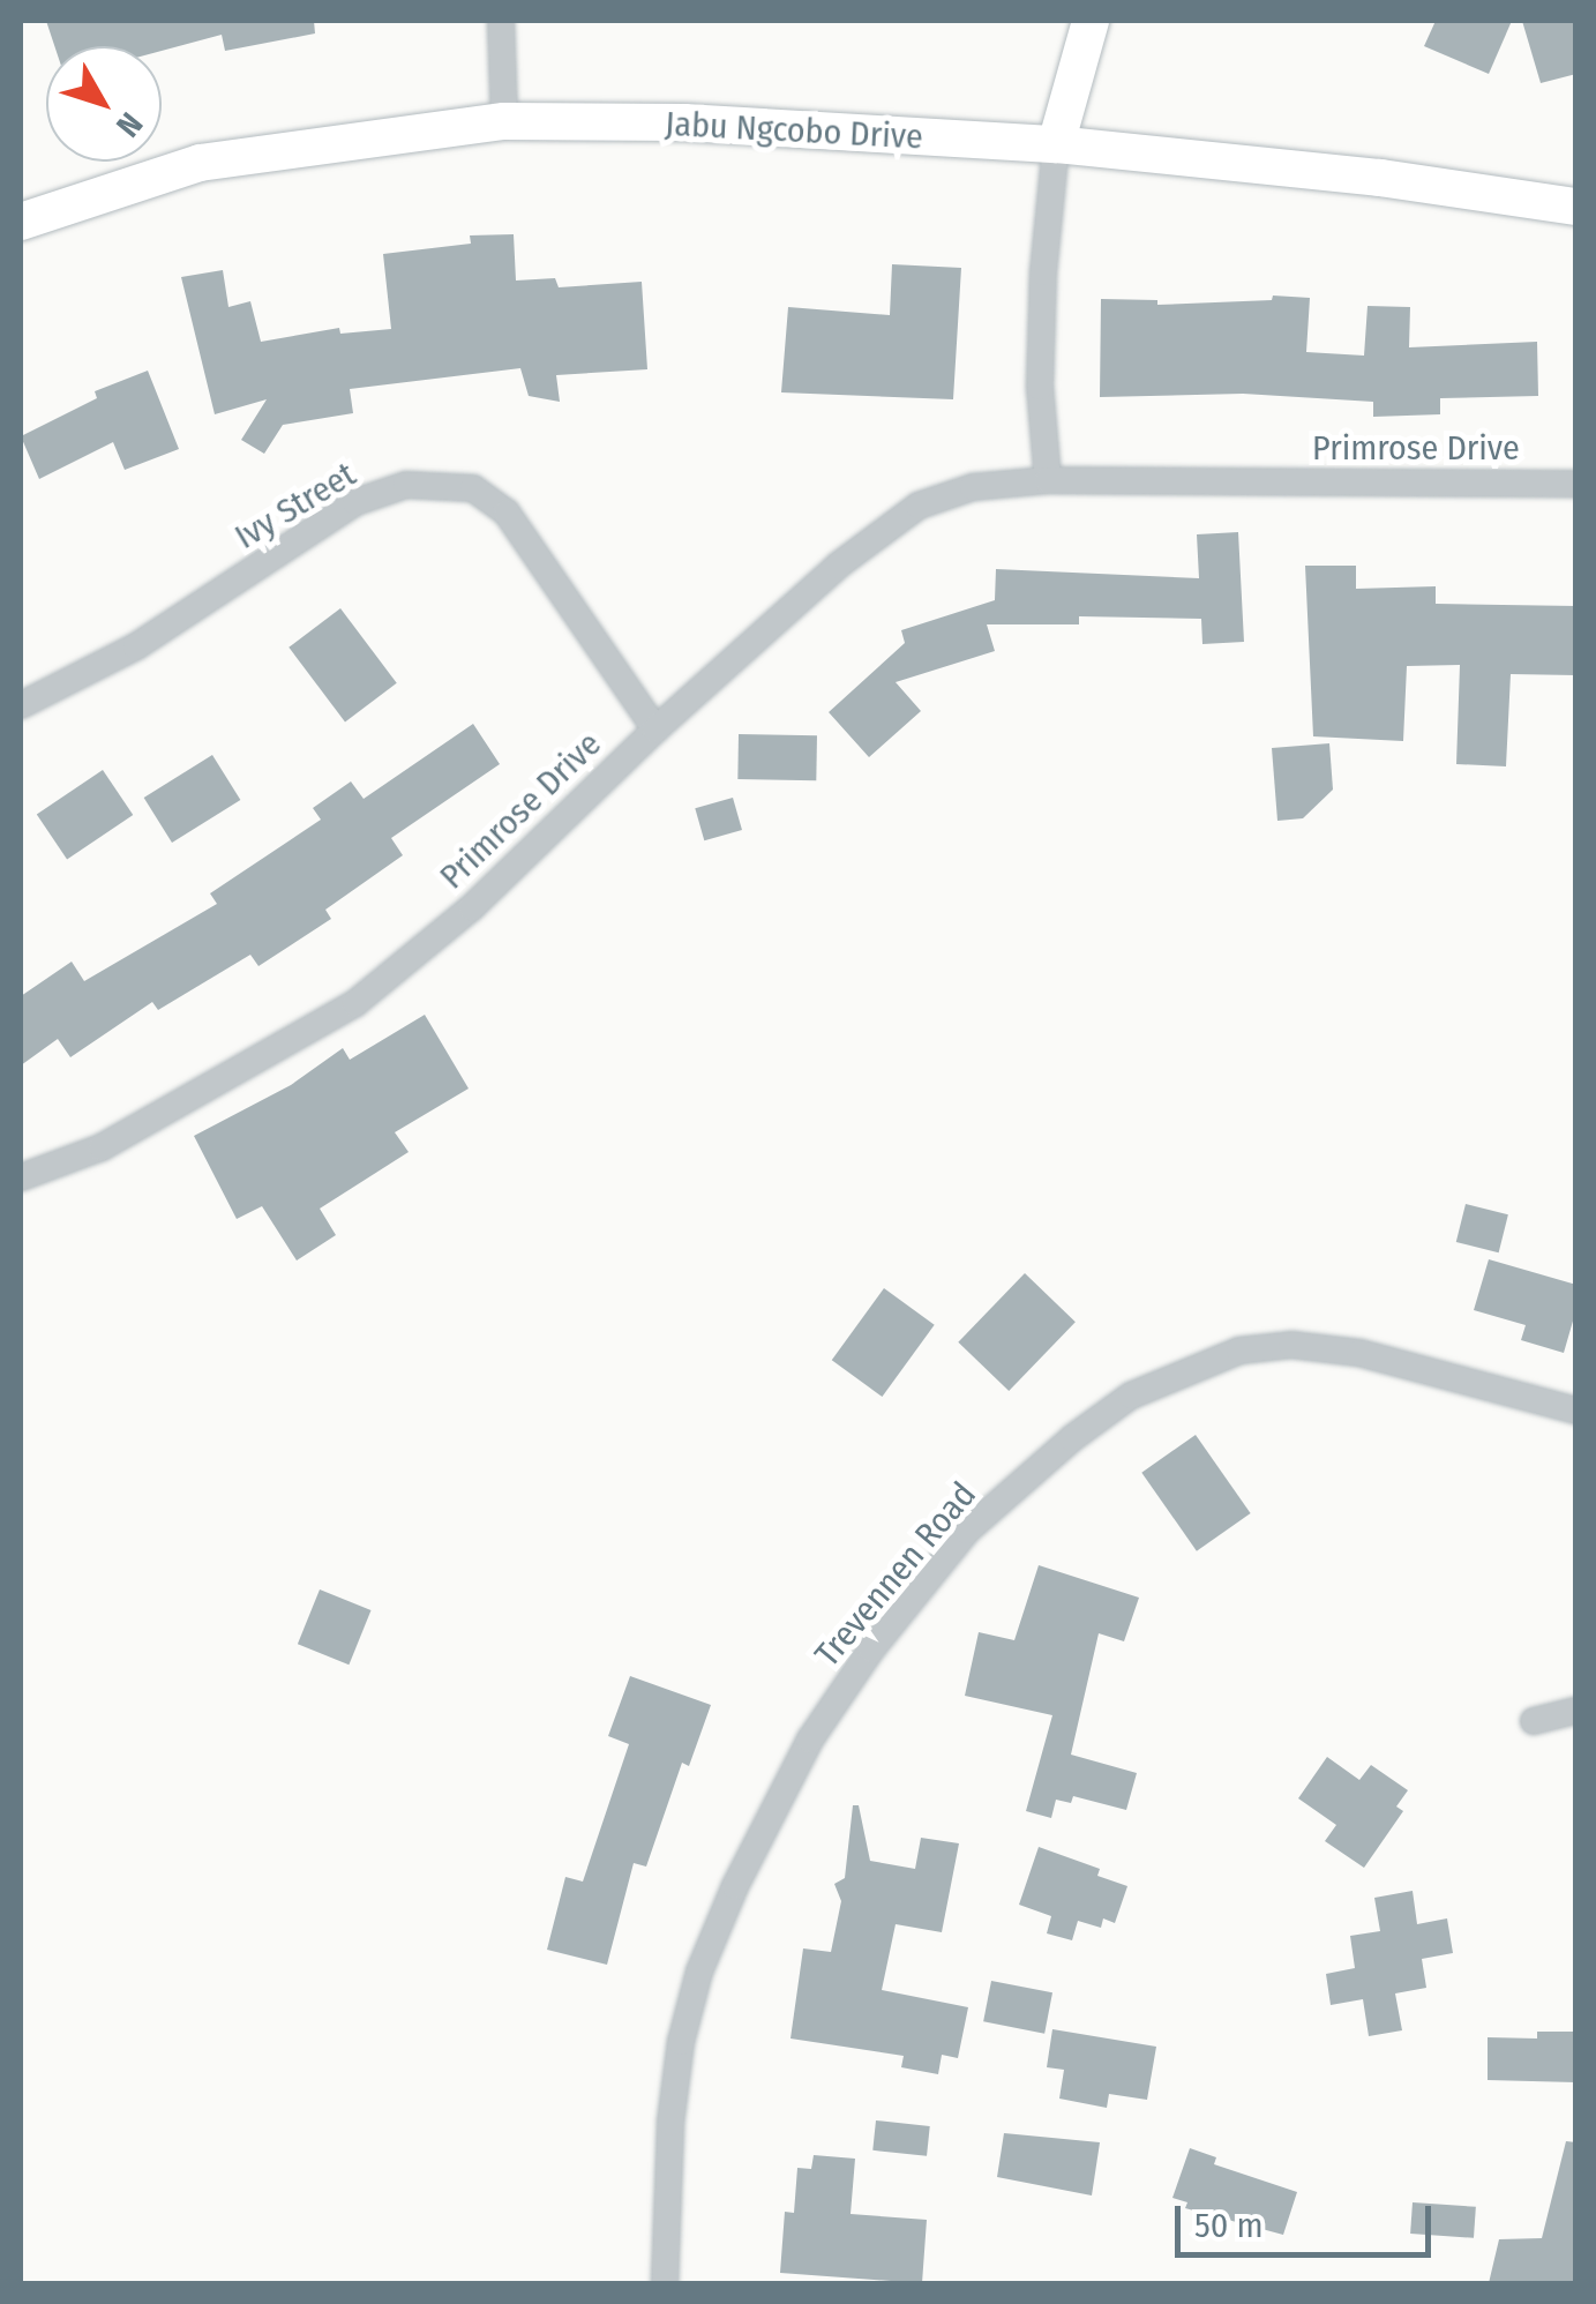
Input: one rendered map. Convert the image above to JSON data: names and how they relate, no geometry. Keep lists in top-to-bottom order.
{
  "streets": {
    "main road": ["Jabu Ngcobo Drive"],
    "street": ["Primrose Drive", "Ivy Street", "Trevennen Road"]
  },
  "crossings": [
    ["Primrose Drive", "Ivy Street"]
  ],
  "scale_bar": "50 m",
  "north": "bottom right"
}
